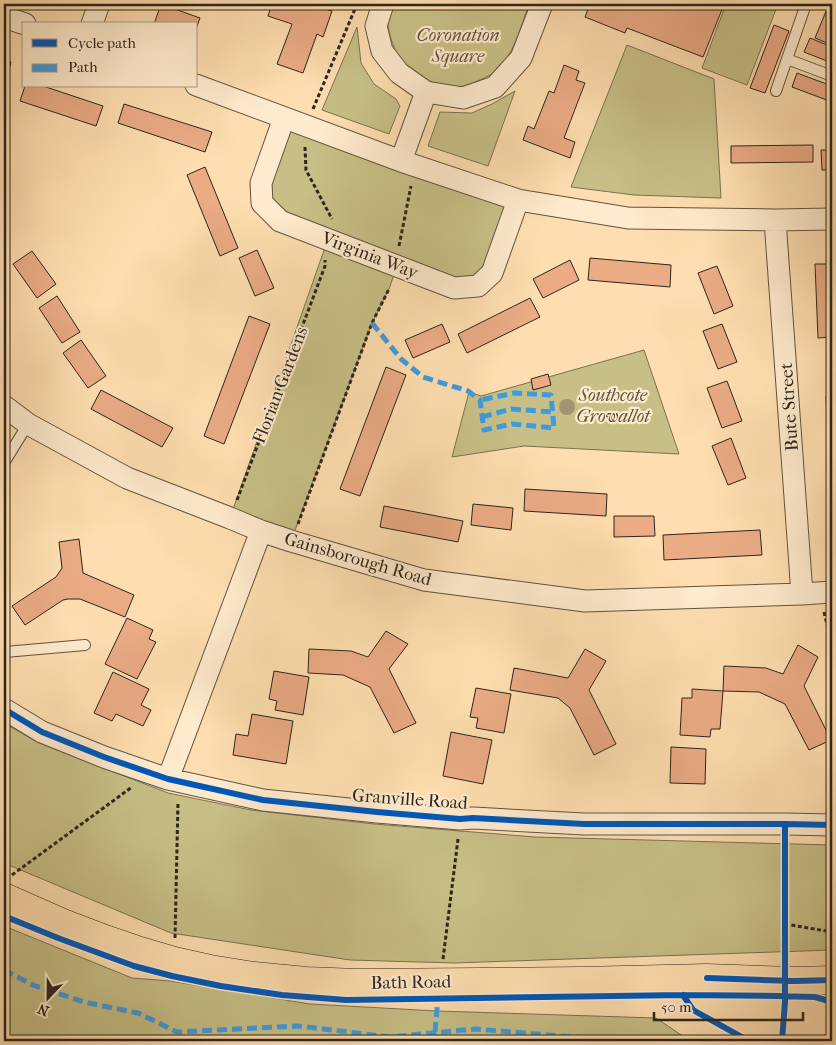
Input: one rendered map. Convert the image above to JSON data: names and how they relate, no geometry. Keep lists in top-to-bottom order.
{
  "streets": {
    "main road": ["Bath Road"],
    "street": [
      "Virginia Way",
      "Bute Street",
      "Gainsborough Road",
      "Granville Road"
    ],
    "path": ["Florian Gardens"]
  },
  "crossings": [
    ["Florian Gardens", "Gainsborough Road"],
    ["Bute Street", "Gainsborough Road"]
  ],
  "parks": ["Coronation Square", "Southcote Growallot"],
  "legend": ["Cycle path", "Path"],
  "scale_bar": "50 m",
  "north": "bottom"
}
